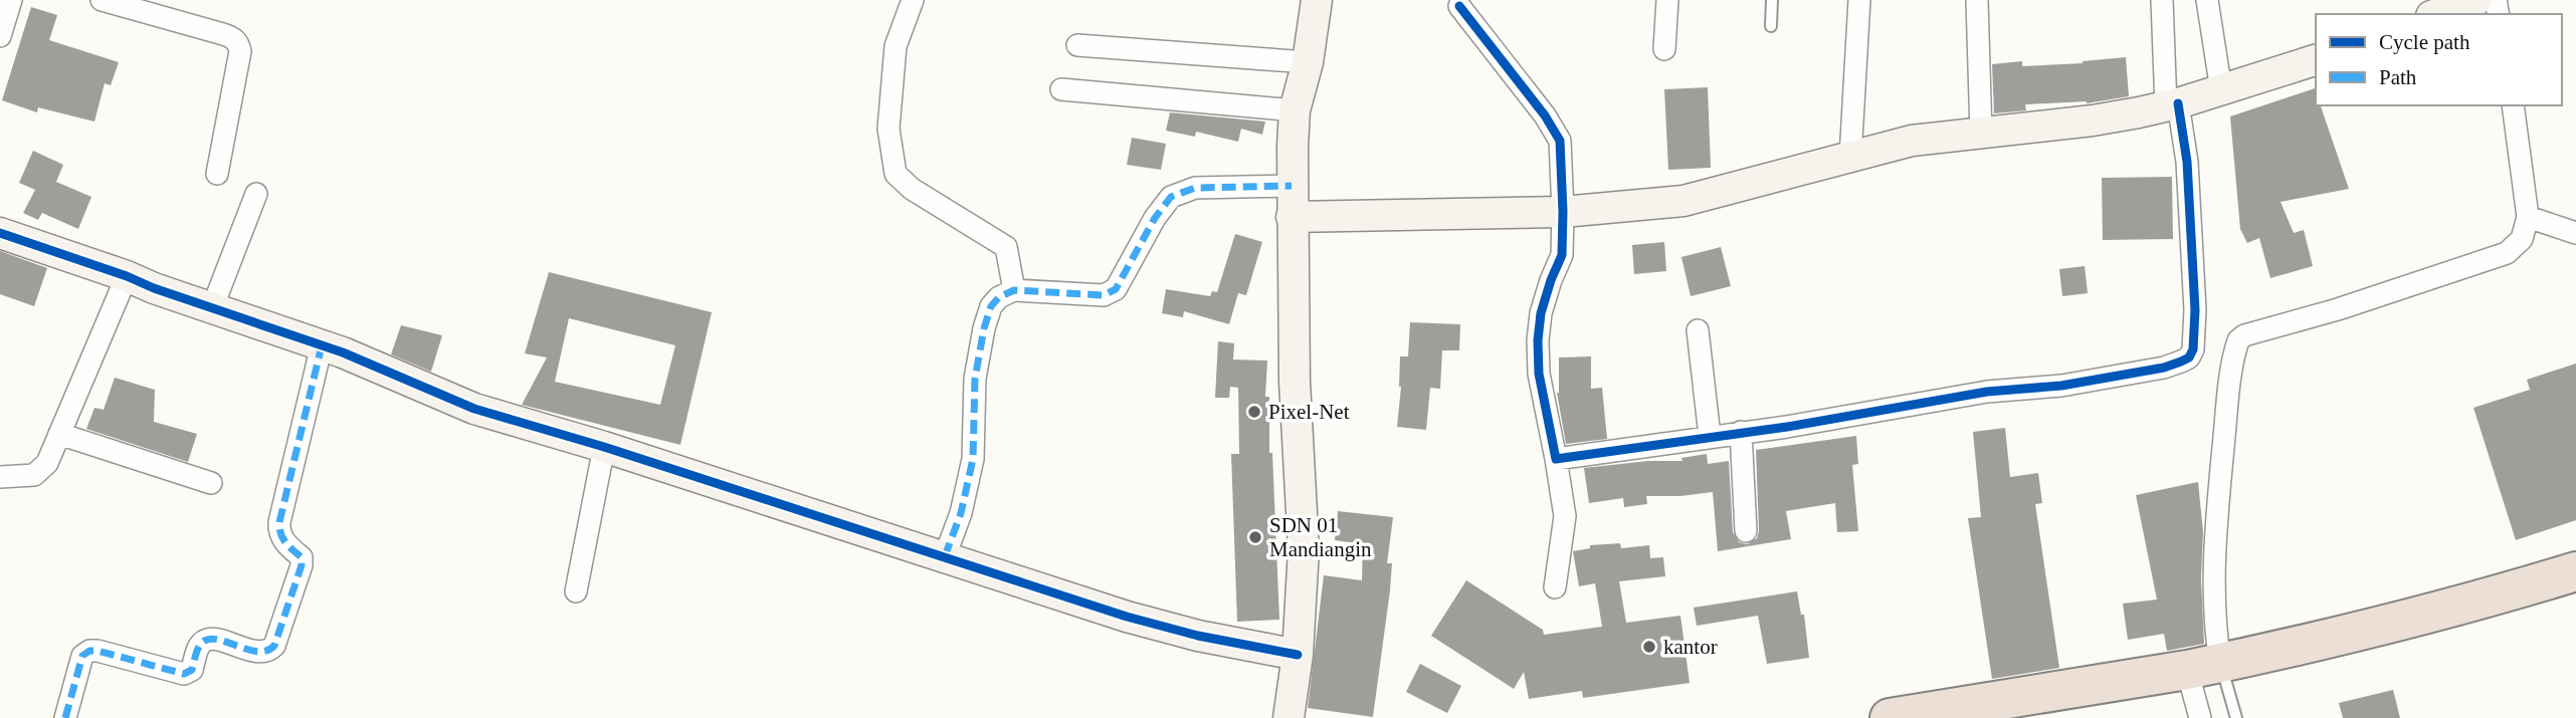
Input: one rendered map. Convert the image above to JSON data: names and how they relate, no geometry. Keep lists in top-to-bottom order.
{
  "places": ["Pixel-Net", "SDN 01 Mandiangin", "kantor"],
  "legend": ["Cycle path", "Path"]
}
